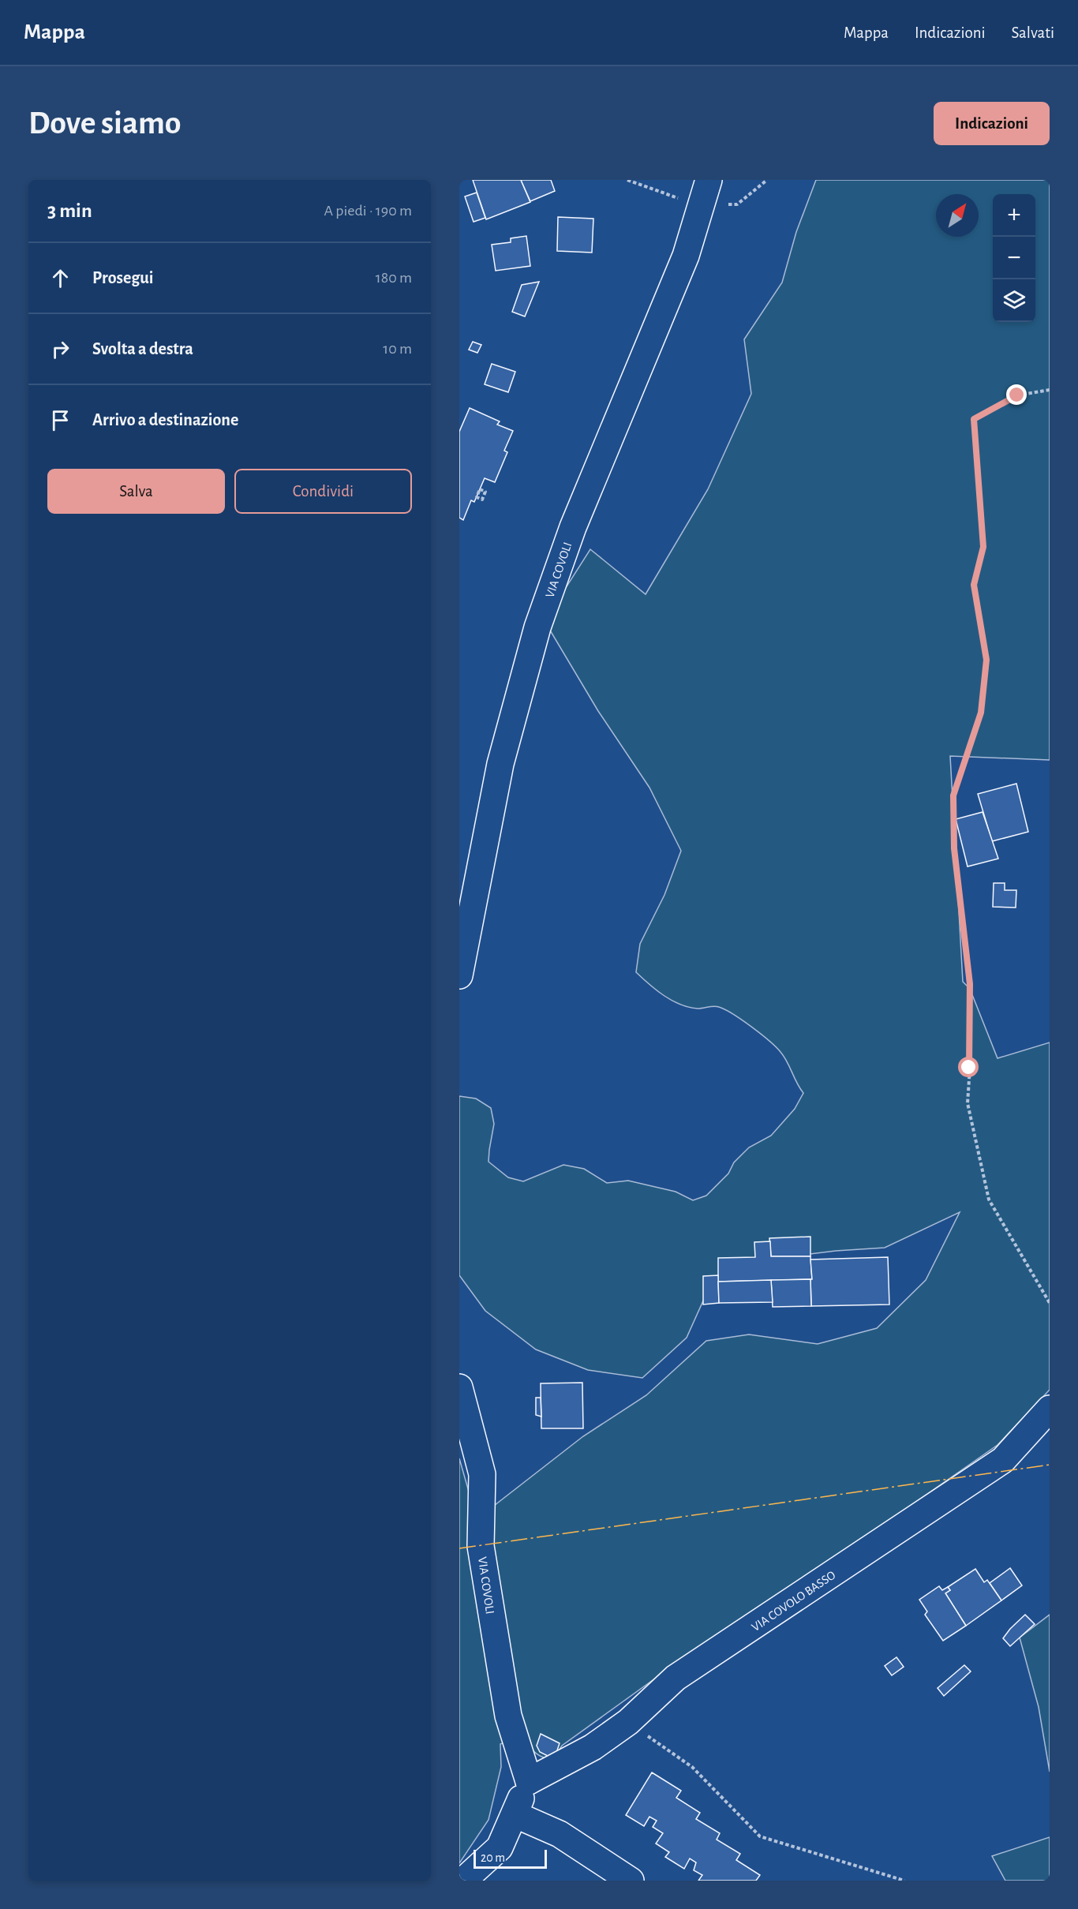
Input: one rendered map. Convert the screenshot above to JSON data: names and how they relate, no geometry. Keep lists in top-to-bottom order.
{
  "streets": {
    "street": ["VIA COVOLI", "VIA COVOLO BASSO"]
  },
  "crossings": [
    ["VIA COVOLI", "VIA COVOLO BASSO"]
  ],
  "scale_bar": "20 m",
  "north": "top right",
  "page": {
    "header": "Mappa",
    "nav": ["Mappa", "Indicazioni", "Salvati"],
    "buttons": [
      "Indicazioni",
      ["Salva", "Condividi"]
    ],
    "title": "Dove siamo",
    "heading": ["3 min", "A piedi · 190 m"],
    "map_buttons": ["+", "−"],
    "list": [
      ["Prosegui", "180 m"],
      ["Svolta a destra", "10 m"],
      "Arrivo a destinazione"
    ],
    "scale": "20 m"
  }
}
